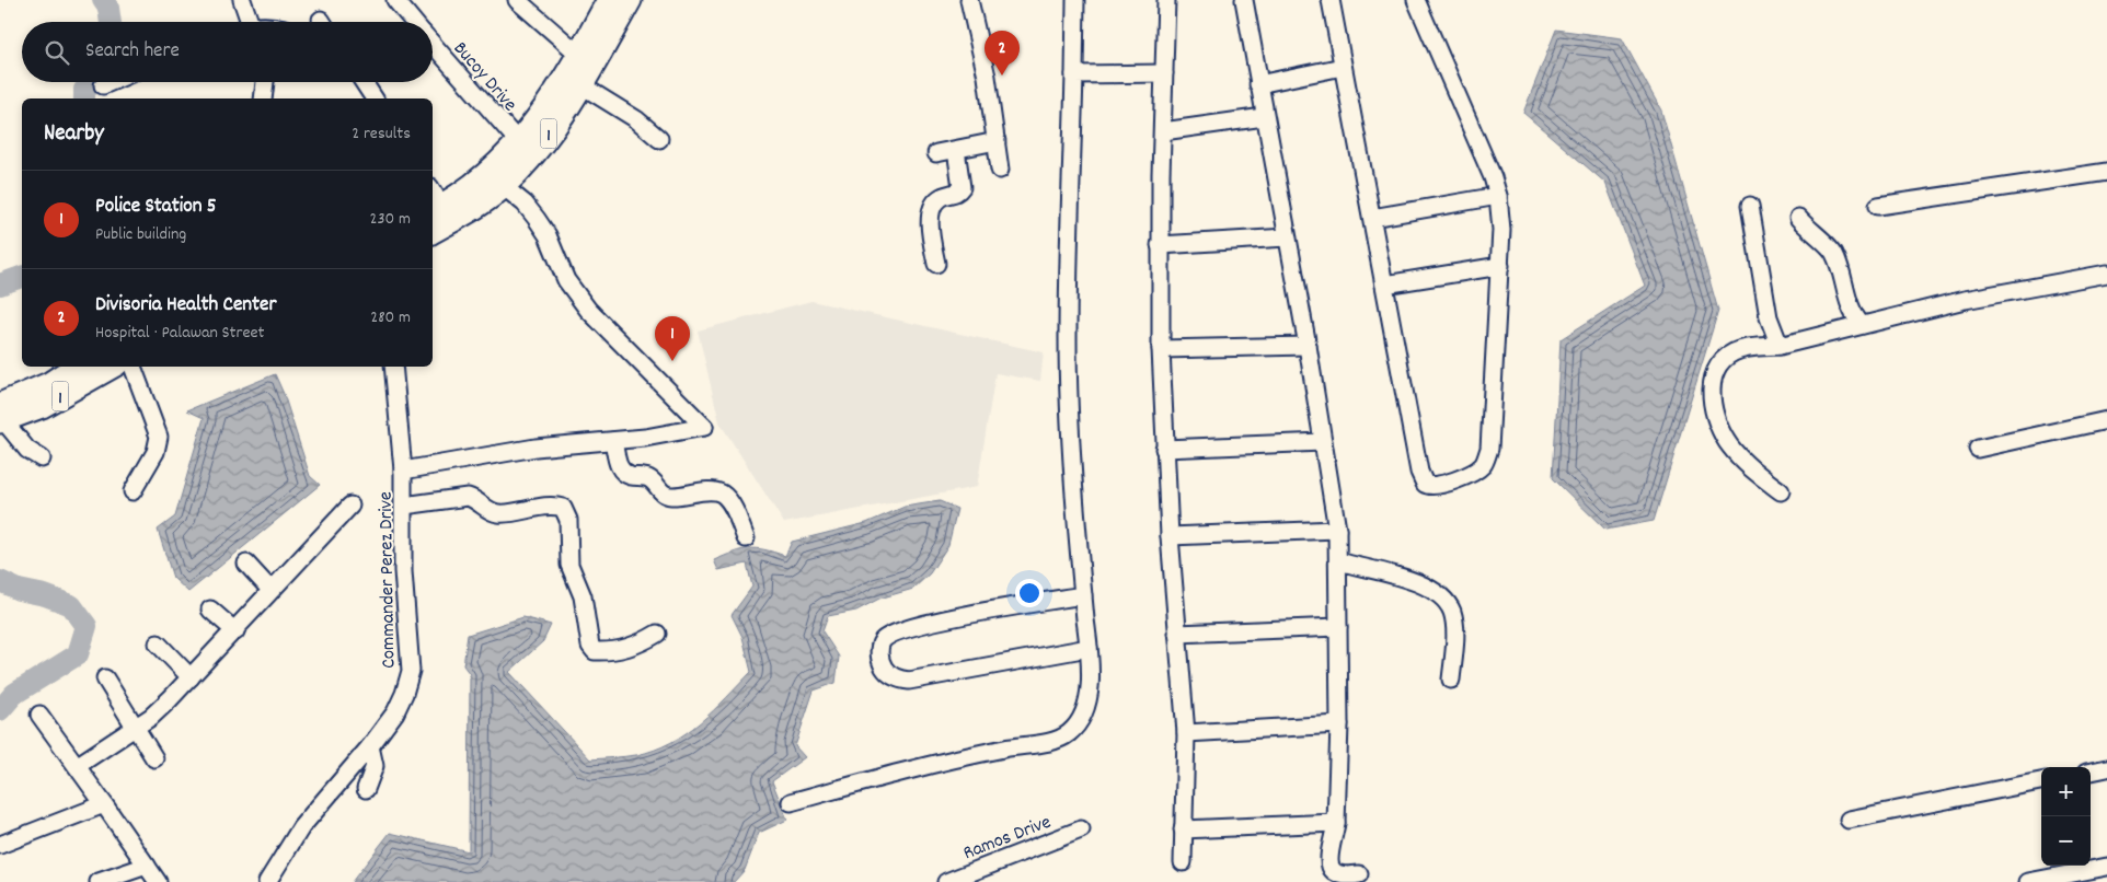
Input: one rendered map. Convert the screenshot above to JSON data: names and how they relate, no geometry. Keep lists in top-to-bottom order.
{
  "streets": {
    "highway": ["1"],
    "street": ["Bucoy Drive", "Commander Perez Drive", "Ramos Drive"]
  },
  "crossings": [
    ["Bucoy Drive", "1"]
  ],
  "page": {
    "search": "Search here",
    "pins": ["2", "1"],
    "heading": ["Nearby", "2 results"],
    "list": [
      {
        "mark": "1",
        "name": "Police Station 5",
        "note": "Public building",
        "value": "230 m"
      },
      {
        "mark": "2",
        "name": "Divisoria Health Center",
        "note": "Hospital · Palawan Street",
        "value": "280 m"
      }
    ],
    "map_buttons": ["+", "−"]
  }
}
